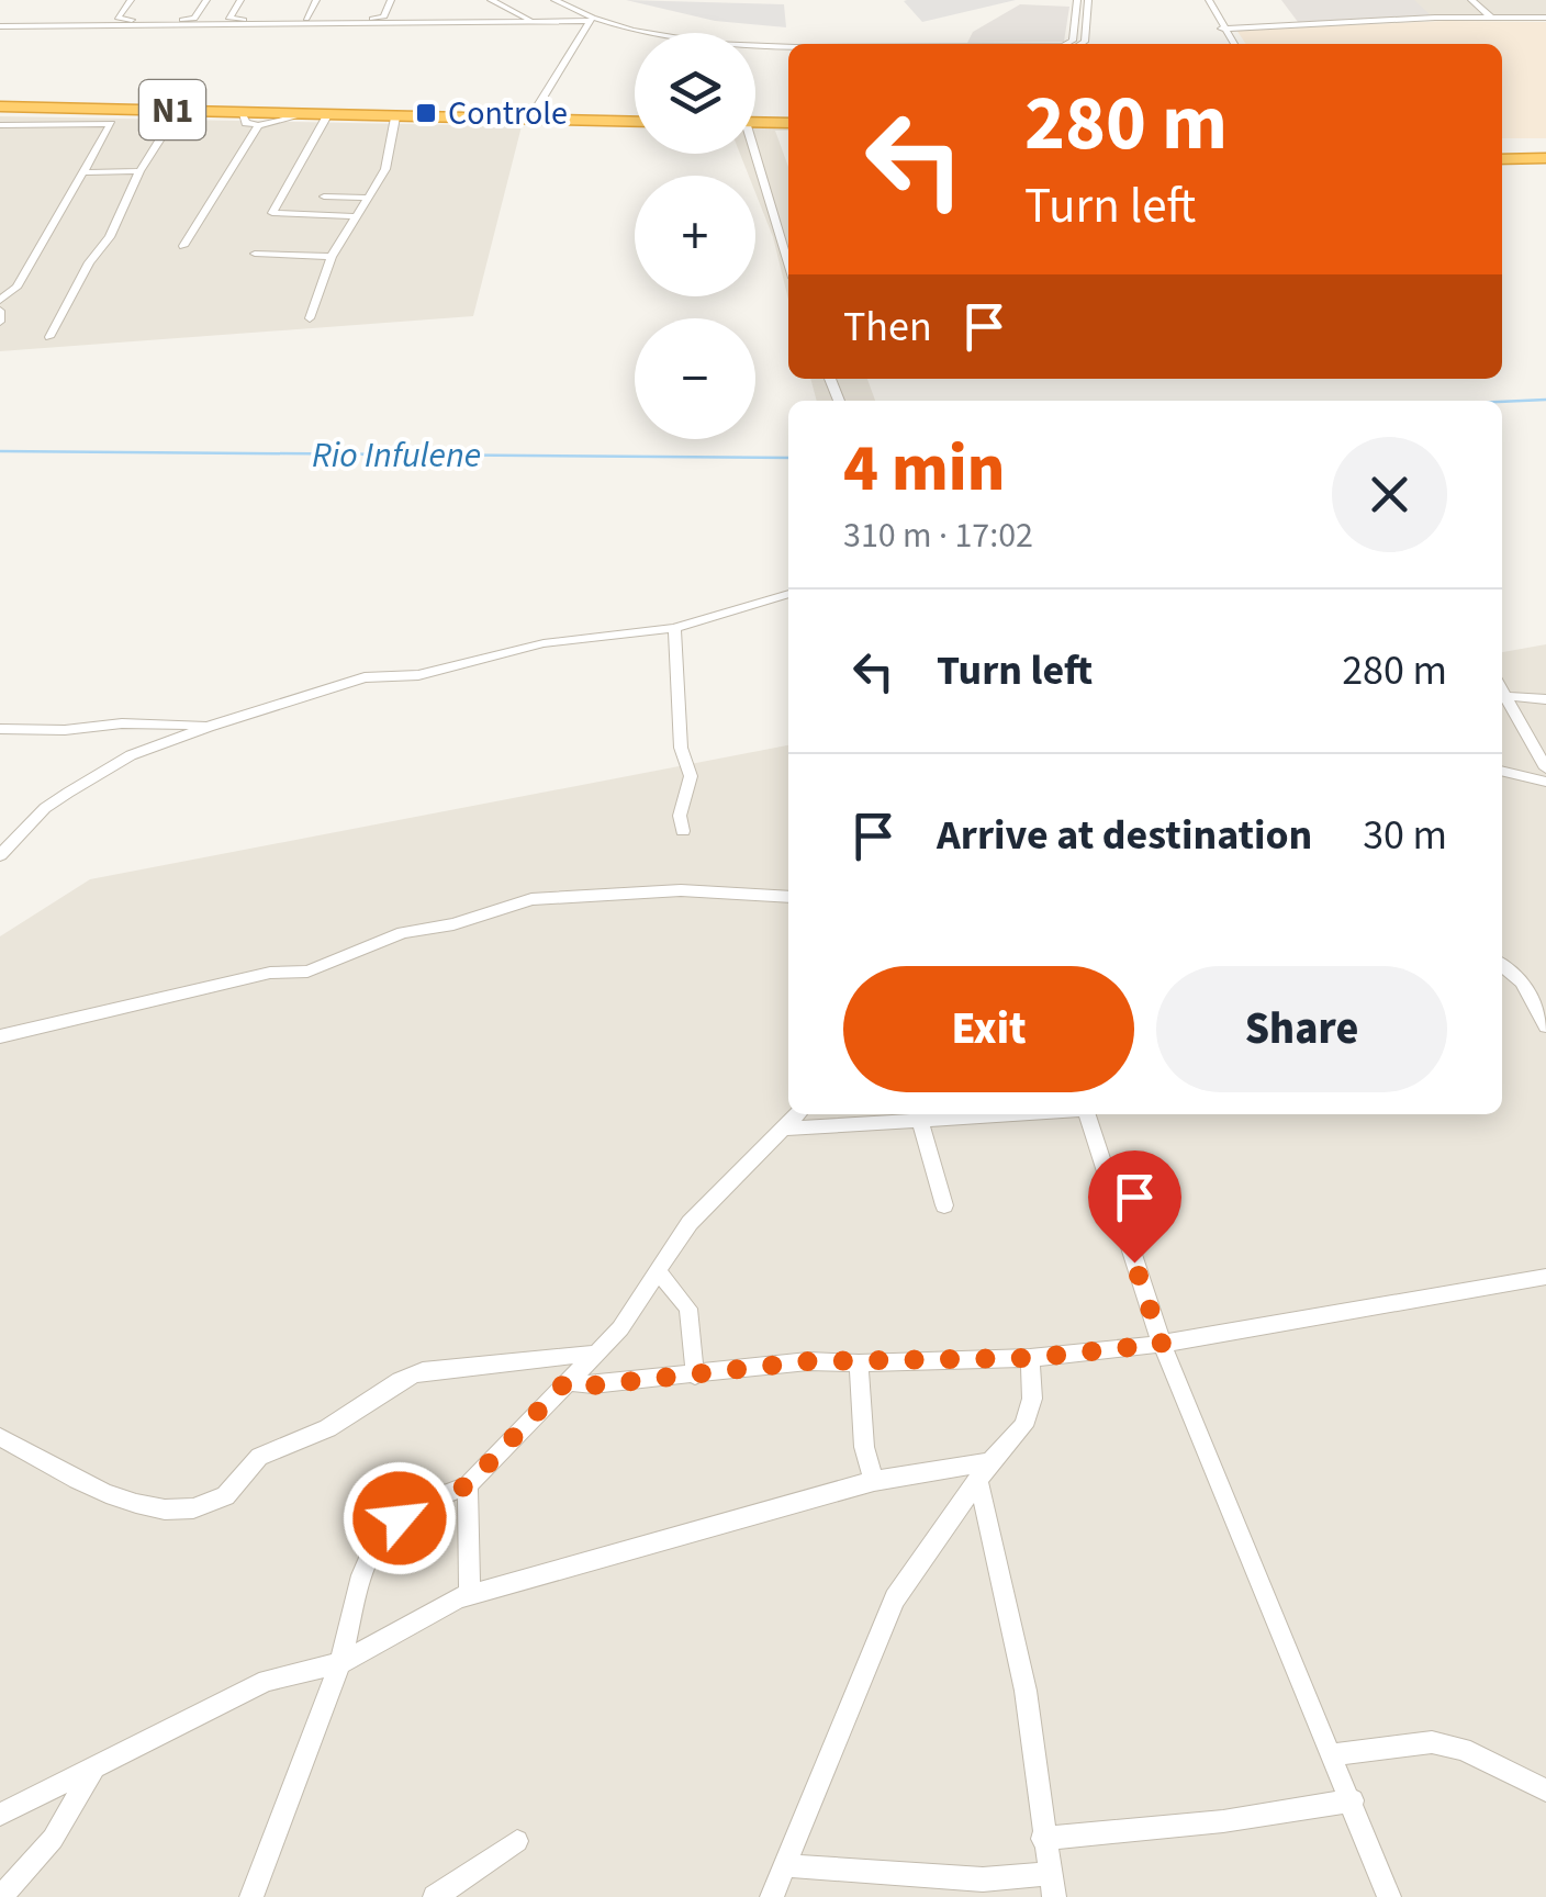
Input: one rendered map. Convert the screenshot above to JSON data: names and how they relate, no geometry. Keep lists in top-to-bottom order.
{
  "streets": {
    "highway": ["N1"]
  },
  "water": ["Rio Infulene"],
  "places": {
    "transit": ["Controle"]
  },
  "page": {
    "map_buttons": ["+", "−"],
    "turn": ["280 m", "Turn left"],
    "then": "Then",
    "heading": ["4 min", "310 m · 17:02"],
    "list": [
      {
        "name": "Turn left",
        "value": "280 m"
      },
      {
        "name": "Arrive at destination",
        "value": "30 m"
      }
    ],
    "buttons": ["Exit", "Share"]
  }
}
